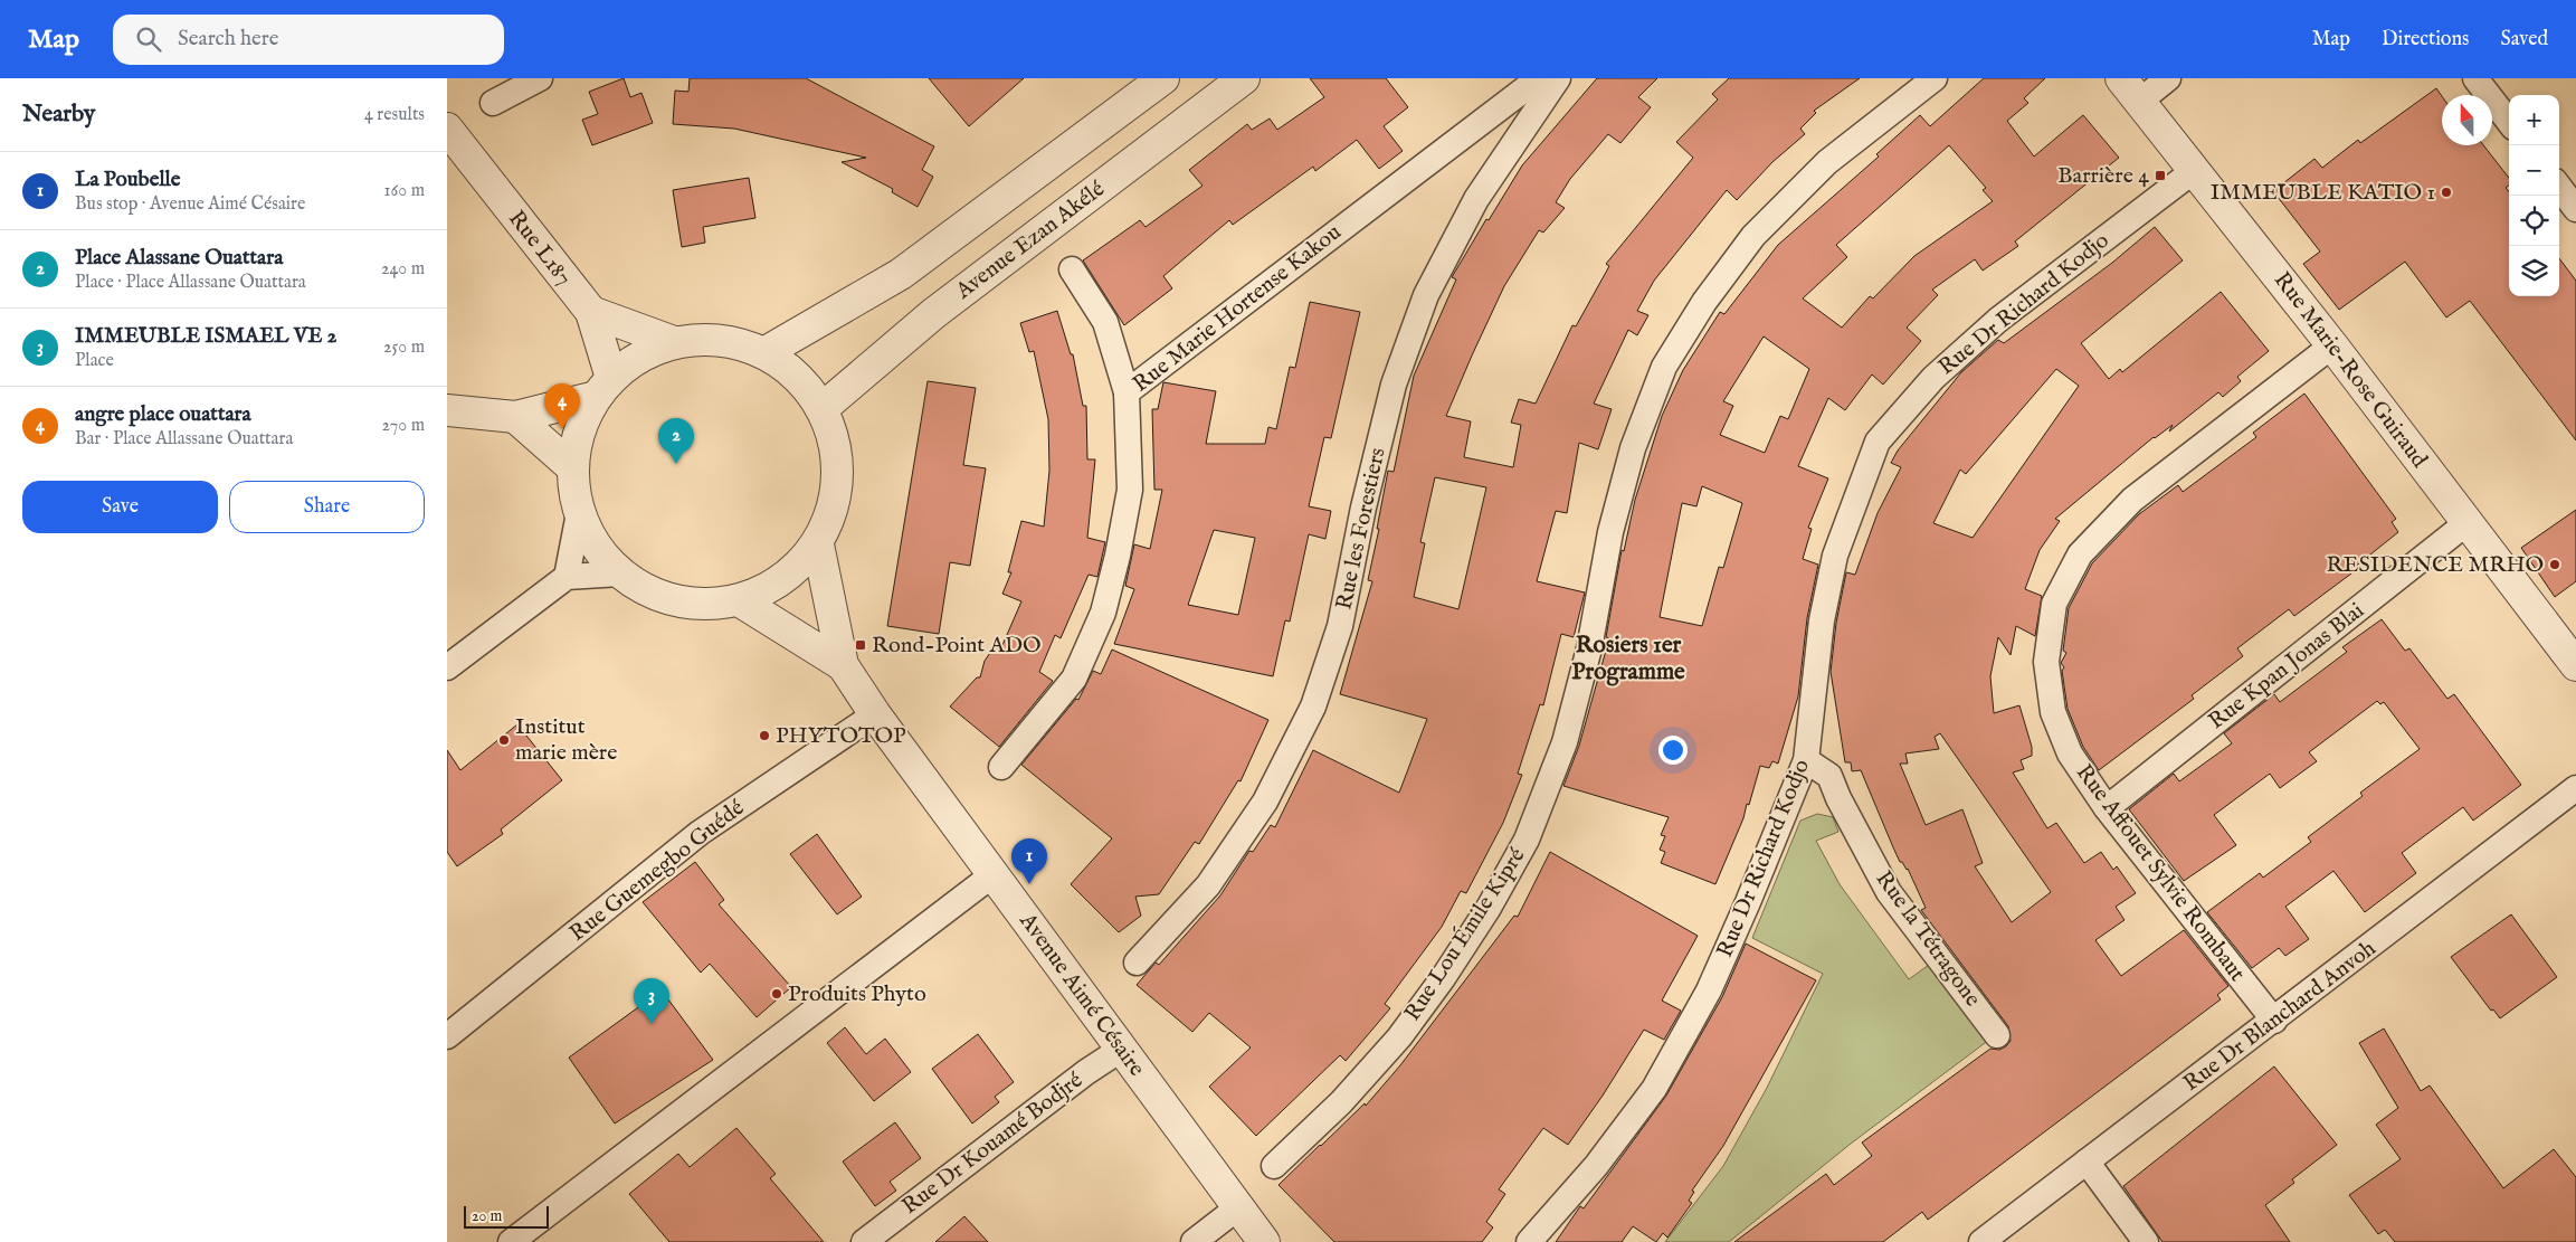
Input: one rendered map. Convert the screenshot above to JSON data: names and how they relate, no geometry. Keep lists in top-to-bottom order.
{
  "streets": {
    "street": [
      "Avenue Ezan Akélé",
      "Rue L187",
      "Rue Dr Richard Kodjo",
      "Rue Marie Hortense Kakou",
      "Rue Marie-Rose Guiraud",
      "Rue les Forestiers",
      "Rue Kpan Jonas Blai",
      "Rue Guemegbo Guédé",
      "Rue Affouet Sylvie Rombaut",
      "Rue Lou Émile Kipré",
      "Rue la Tétragone",
      "Avenue Aimé Césaire",
      "Rue Dr Blanchard Anvoh",
      "Rue Dr Kouamé Bodjré"
    ]
  },
  "crossings": [
    ["Rue Dr Richard Kodjo", "Rue Marie-Rose Guiraud"],
    ["Rue Dr Richard Kodjo", "Rue la Tétragone"],
    ["Rue Marie-Rose Guiraud", "Rue Kpan Jonas Blai"],
    ["Rue Marie-Rose Guiraud", "Rue Affouet Sylvie Rombaut"],
    ["Rue Kpan Jonas Blai", "Rue Affouet Sylvie Rombaut"],
    ["Rue Guemegbo Guédé", "Avenue Aimé Césaire"],
    ["Rue Affouet Sylvie Rombaut", "Rue Dr Blanchard Anvoh"],
    ["Avenue Aimé Césaire", "Rue Dr Kouamé Bodjré"]
  ],
  "districts": ["Rosiers 1er Programme"],
  "places": {
    "transit": ["Barrière 4", "Rond-Point ADO"],
    "other": [
      "IMMEUBLE KATIO 1",
      "RESIDENCE MRHO",
      "PHYTOTOP",
      "Institut marie mère",
      "Produits Phyto"
    ]
  },
  "scale_bar": "20 m",
  "north": "top",
  "page": {
    "header": "Map",
    "search": "Search here",
    "nav": ["Map", "Directions", "Saved"],
    "heading": ["Nearby", "4 results"],
    "map_buttons": ["+", "−"],
    "list": [
      {
        "mark": "1",
        "name": "La Poubelle",
        "note": "Bus stop · Avenue Aimé Césaire",
        "value": "160 m"
      },
      {
        "mark": "2",
        "name": "Place Alassane Ouattara",
        "note": "Place · Place Allassane Ouattara",
        "value": "240 m"
      },
      {
        "mark": "3",
        "name": "IMMEUBLE ISMAEL VE 2",
        "note": "Place",
        "value": "250 m"
      },
      {
        "mark": "4",
        "name": "angre place ouattara",
        "note": "Bar · Place Allassane Ouattara",
        "value": "270 m"
      }
    ],
    "pins": [
      "4",
      "2",
      "1",
      "3"
    ],
    "buttons": ["Save", "Share"],
    "scale": "20 m"
  }
}
